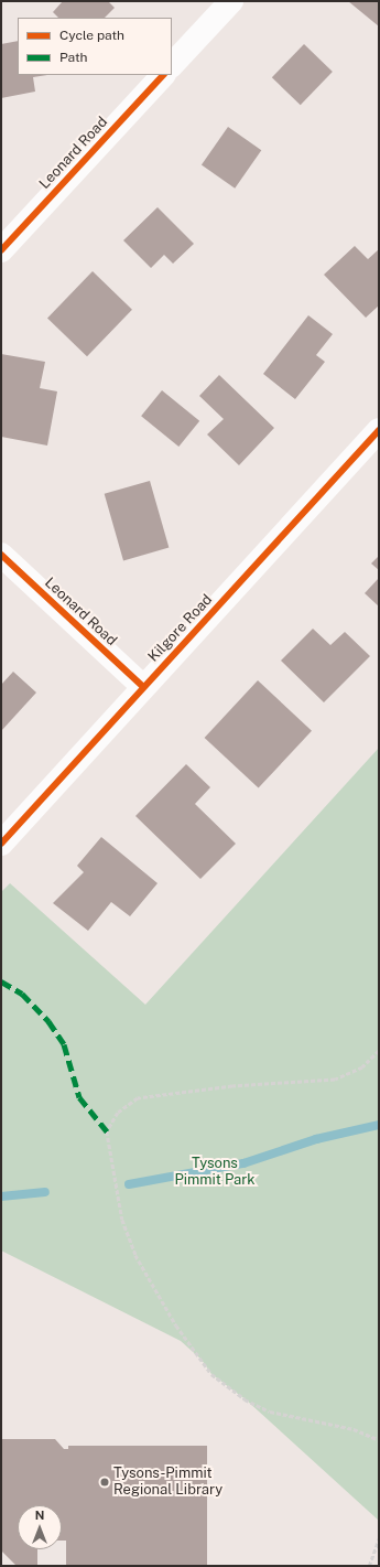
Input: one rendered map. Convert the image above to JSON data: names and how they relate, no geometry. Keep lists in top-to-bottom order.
{
  "streets": {
    "street": ["Leonard Road", "Kilgore Road"]
  },
  "crossings": [
    ["Leonard Road", "Kilgore Road"]
  ],
  "parks": ["Tysons Pimmit Park"],
  "places": ["Tysons-Pimmit Regional Library"],
  "legend": ["Cycle path", "Path"],
  "north": "top"
}
